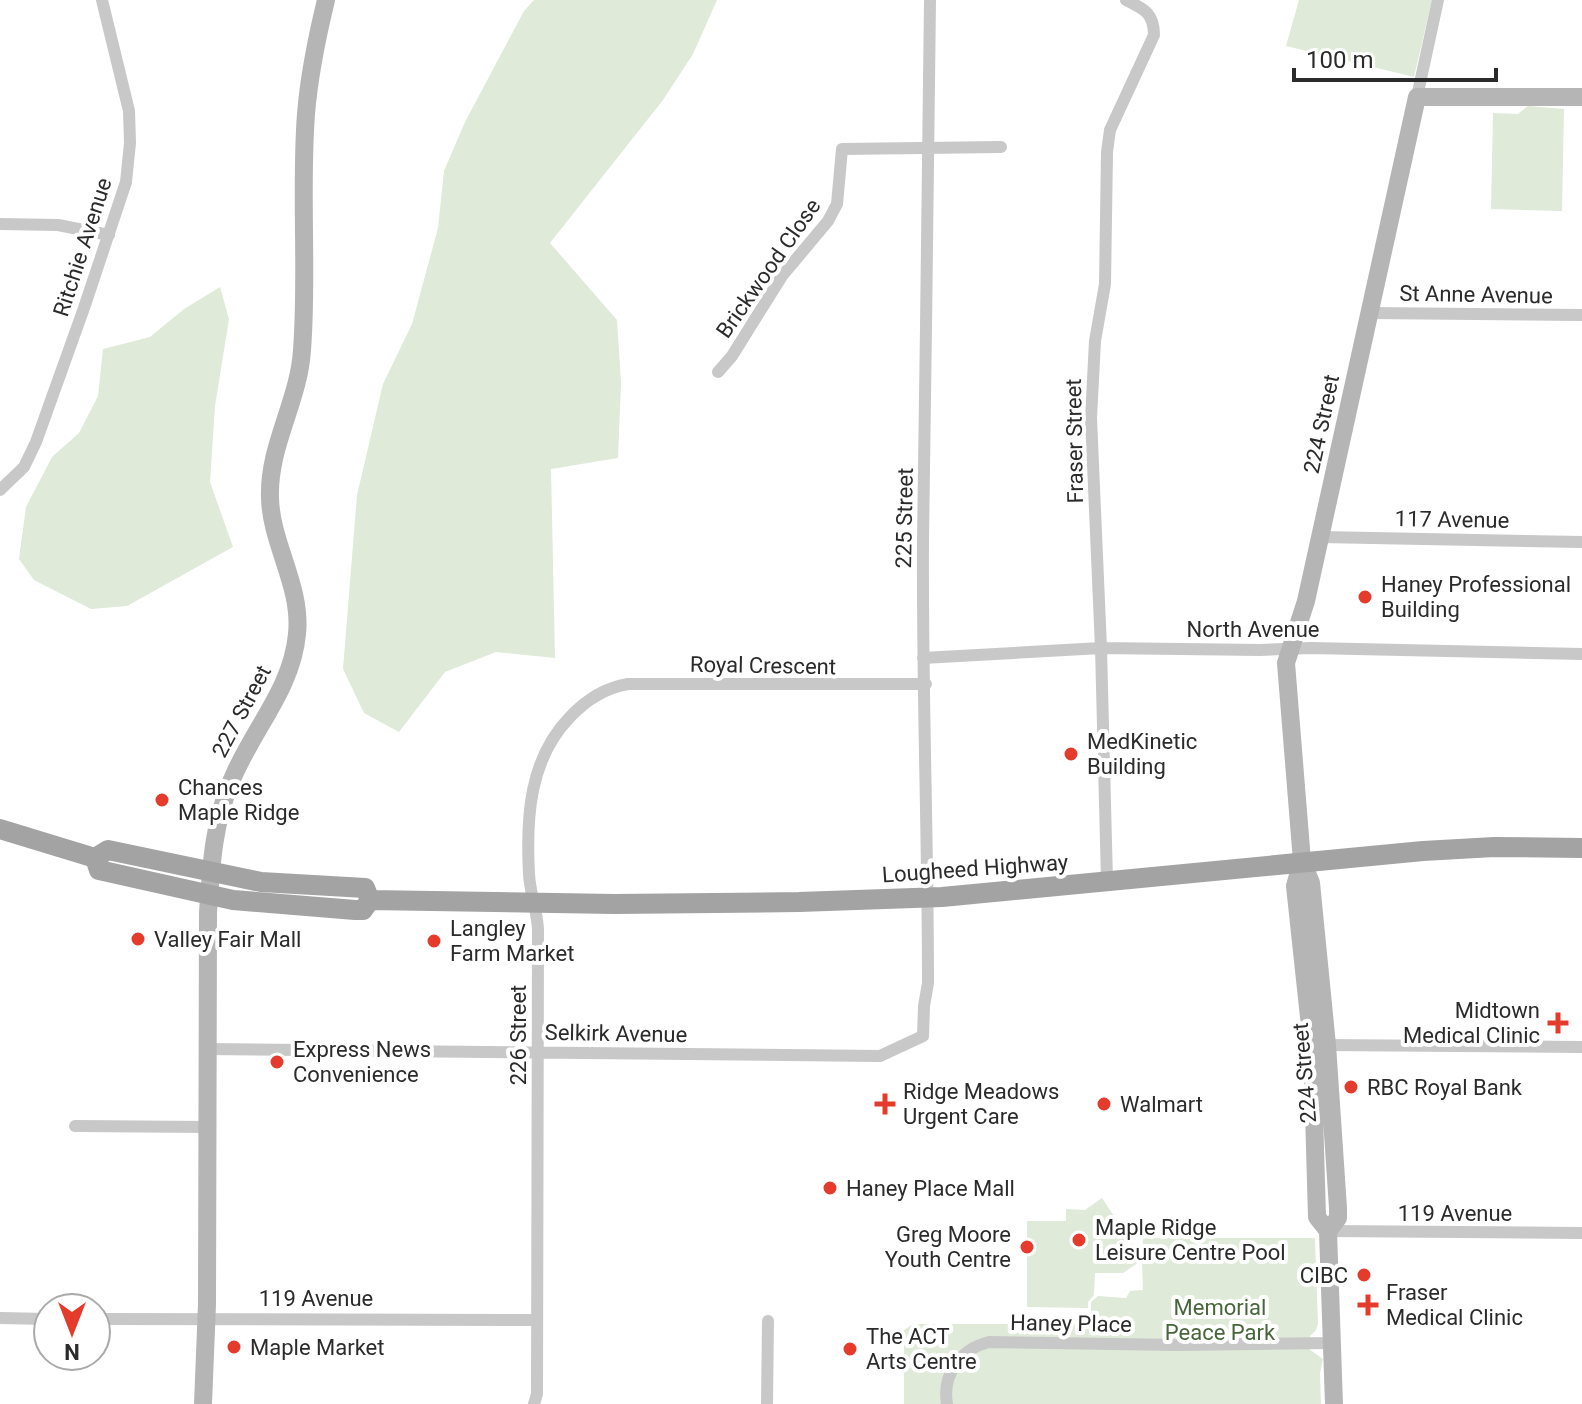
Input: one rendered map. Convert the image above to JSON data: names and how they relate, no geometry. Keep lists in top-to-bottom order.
{
  "streets": {
    "main road": ["Lougheed Highway"],
    "street": [
      "Ritchie Avenue",
      "Brickwood Close",
      "St Anne Avenue",
      "224 Street",
      "Fraser Street",
      "225 Street",
      "117 Avenue",
      "North Avenue",
      "Royal Crescent",
      "227 Street",
      "Selkirk Avenue",
      "226 Street",
      "119 Avenue",
      "Haney Place"
    ]
  },
  "crossings": [
    ["Brickwood Close", "225 Street"],
    ["St Anne Avenue", "224 Street"],
    ["224 Street", "117 Avenue"],
    ["224 Street", "North Avenue"],
    ["224 Street", "Lougheed Highway"],
    ["224 Street", "119 Avenue"],
    ["224 Street", "Haney Place"],
    ["Fraser Street", "North Avenue"],
    ["Fraser Street", "Lougheed Highway"],
    ["225 Street", "North Avenue"],
    ["225 Street", "Royal Crescent"],
    ["225 Street", "Lougheed Highway"],
    ["225 Street", "Selkirk Avenue"],
    ["Royal Crescent", "226 Street"],
    ["227 Street", "Lougheed Highway"],
    ["227 Street", "Selkirk Avenue"],
    ["227 Street", "119 Avenue"],
    ["Lougheed Highway", "226 Street"],
    ["Selkirk Avenue", "226 Street"],
    ["226 Street", "119 Avenue"]
  ],
  "parks": ["Memorial Peace Park"],
  "places": {
    "other": [
      "Haney Professional Building",
      "MedKinetic Building",
      "Chances Maple Ridge",
      "Valley Fair Mall",
      "Langley Farm Market",
      "Express News Convenience",
      "RBC Royal Bank",
      "Walmart",
      "Haney Place Mall",
      "Maple Ridge Leisure Centre Pool",
      "Greg Moore Youth Centre",
      "CIBC",
      "Maple Market",
      "The ACT Arts Centre"
    ],
    "health": ["Midtown Medical Clinic", "Ridge Meadows Urgent Care", "Fraser Medical Clinic"]
  },
  "scale_bar": "100 m",
  "north": "bottom"
}
